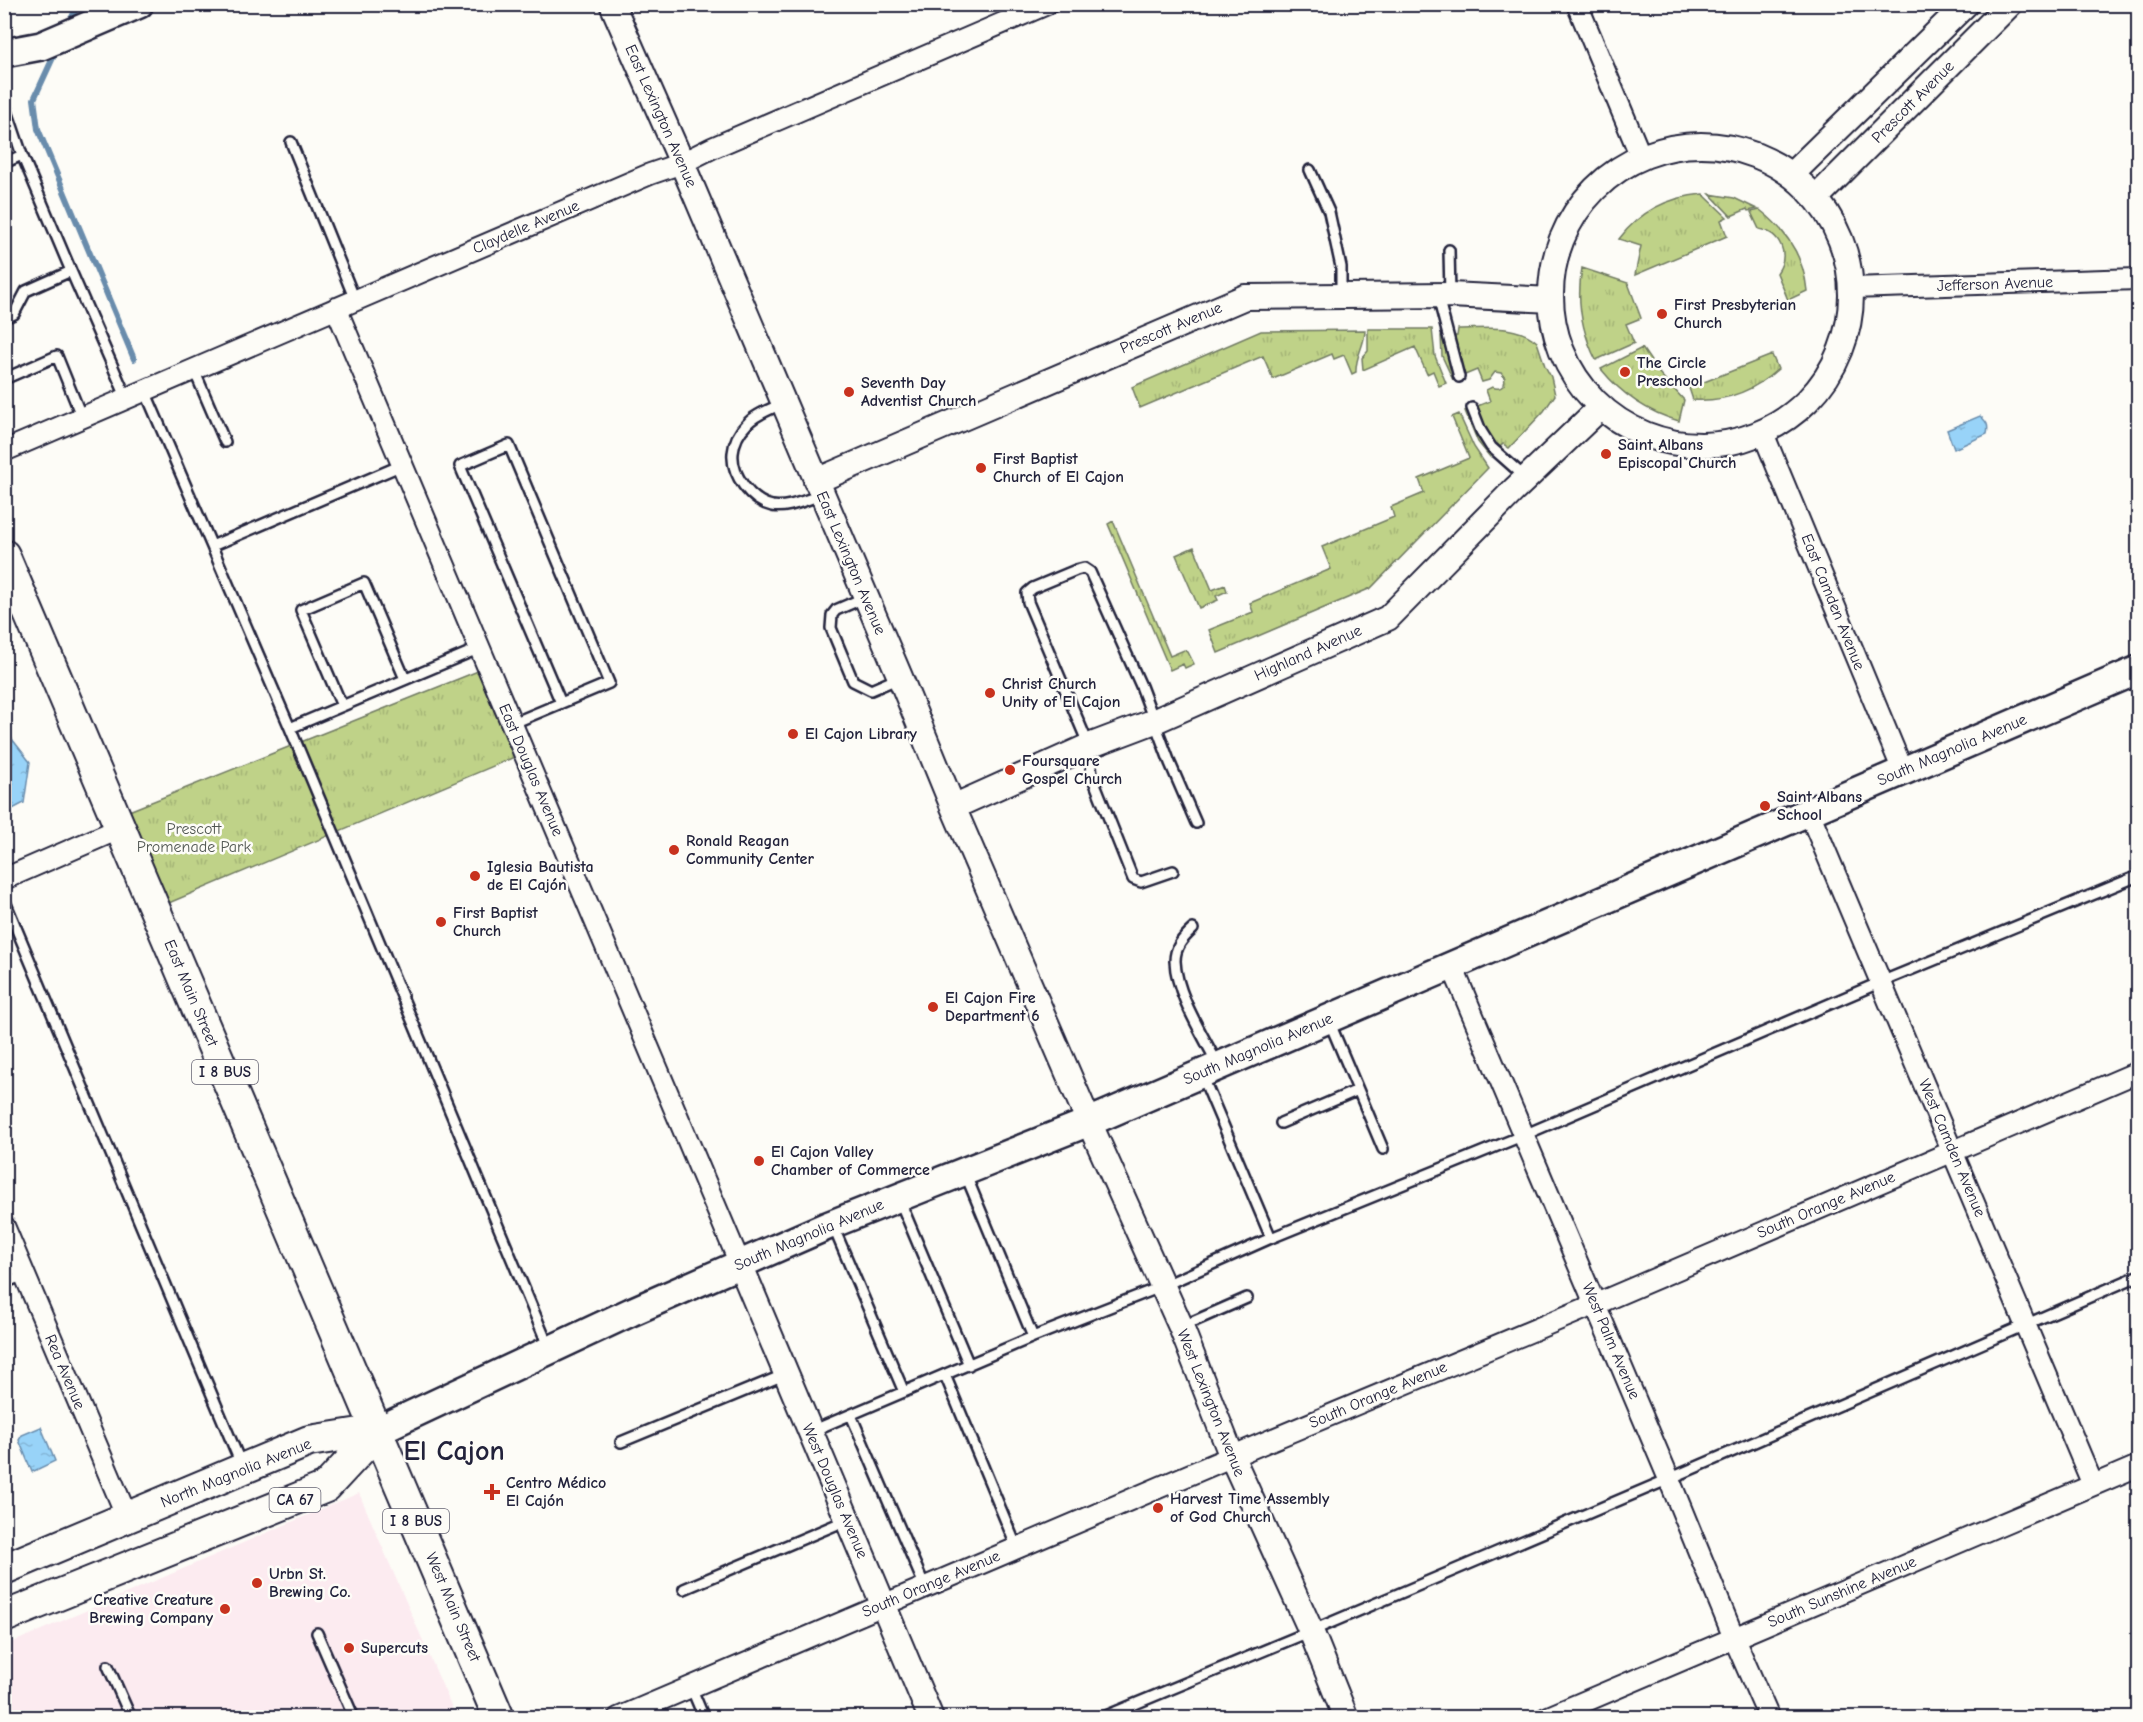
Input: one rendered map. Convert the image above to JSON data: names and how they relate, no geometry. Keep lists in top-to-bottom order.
{
  "streets": {
    "main road": [
      "South Magnolia Avenue",
      "East Main Street",
      "I 8 BUS",
      "North Magnolia Avenue",
      "CA 67",
      "West Main Street"
    ],
    "street": [
      "Prescott Avenue",
      "East Lexington Avenue",
      "Claydelle Avenue",
      "Jefferson Avenue",
      "East Camden Avenue",
      "Highland Avenue",
      "East Douglas Avenue",
      "West Camden Avenue",
      "South Orange Avenue",
      "West Palm Avenue",
      "Rea Avenue",
      "West Lexington Avenue",
      "West Douglas Avenue",
      "South Sunshine Avenue"
    ]
  },
  "crossings": [
    ["Prescott Avenue", "East Lexington Avenue"],
    ["East Lexington Avenue", "Claydelle Avenue"],
    ["East Lexington Avenue", "Highland Avenue"],
    ["East Lexington Avenue", "South Magnolia Avenue"],
    ["East Lexington Avenue", "West Lexington Avenue"],
    ["Claydelle Avenue", "East Douglas Avenue"],
    ["East Camden Avenue", "South Magnolia Avenue"],
    ["South Magnolia Avenue", "East Douglas Avenue"],
    ["South Magnolia Avenue", "East Main Street"],
    ["South Magnolia Avenue", "West Camden Avenue"],
    ["South Magnolia Avenue", "West Palm Avenue"],
    ["South Magnolia Avenue", "West Lexington Avenue"],
    ["South Magnolia Avenue", "North Magnolia Avenue"],
    ["South Magnolia Avenue", "West Douglas Avenue"],
    ["South Magnolia Avenue", "CA 67"],
    ["South Magnolia Avenue", "West Main Street"],
    ["East Douglas Avenue", "West Douglas Avenue"],
    ["East Main Street", "North Magnolia Avenue"],
    ["East Main Street", "CA 67"],
    ["East Main Street", "West Main Street"],
    ["West Camden Avenue", "South Orange Avenue"],
    ["West Camden Avenue", "South Sunshine Avenue"],
    ["South Orange Avenue", "West Palm Avenue"],
    ["South Orange Avenue", "West Lexington Avenue"],
    ["South Orange Avenue", "West Douglas Avenue"],
    ["West Palm Avenue", "South Sunshine Avenue"],
    ["Rea Avenue", "North Magnolia Avenue"],
    ["North Magnolia Avenue", "CA 67"],
    ["North Magnolia Avenue", "West Main Street"],
    ["CA 67", "West Main Street"]
  ],
  "districts": ["El Cajon"],
  "parks": ["Prescott Promenade Park"],
  "places": {
    "other": [
      "First Presbyterian Church",
      "The Circle Preschool",
      "Seventh Day Adventist Church",
      "Saint Albans Episcopal Church",
      "First Baptist Church of El Cajon",
      "Christ Church Unity of El Cajon",
      "El Cajon Library",
      "Foursquare Gospel Church",
      "Saint Albans School",
      "Ronald Reagan Community Center",
      "Iglesia Bautista de El Cajón",
      "First Baptist Church",
      "El Cajon Fire Department 6",
      "El Cajon Valley Chamber of Commerce",
      "Harvest Time Assembly of God Church",
      "Urbn St. Brewing Co.",
      "Creative Creature Brewing Company",
      "Supercuts"
    ],
    "health": ["Centro Médico El Cajón"]
  }
}
